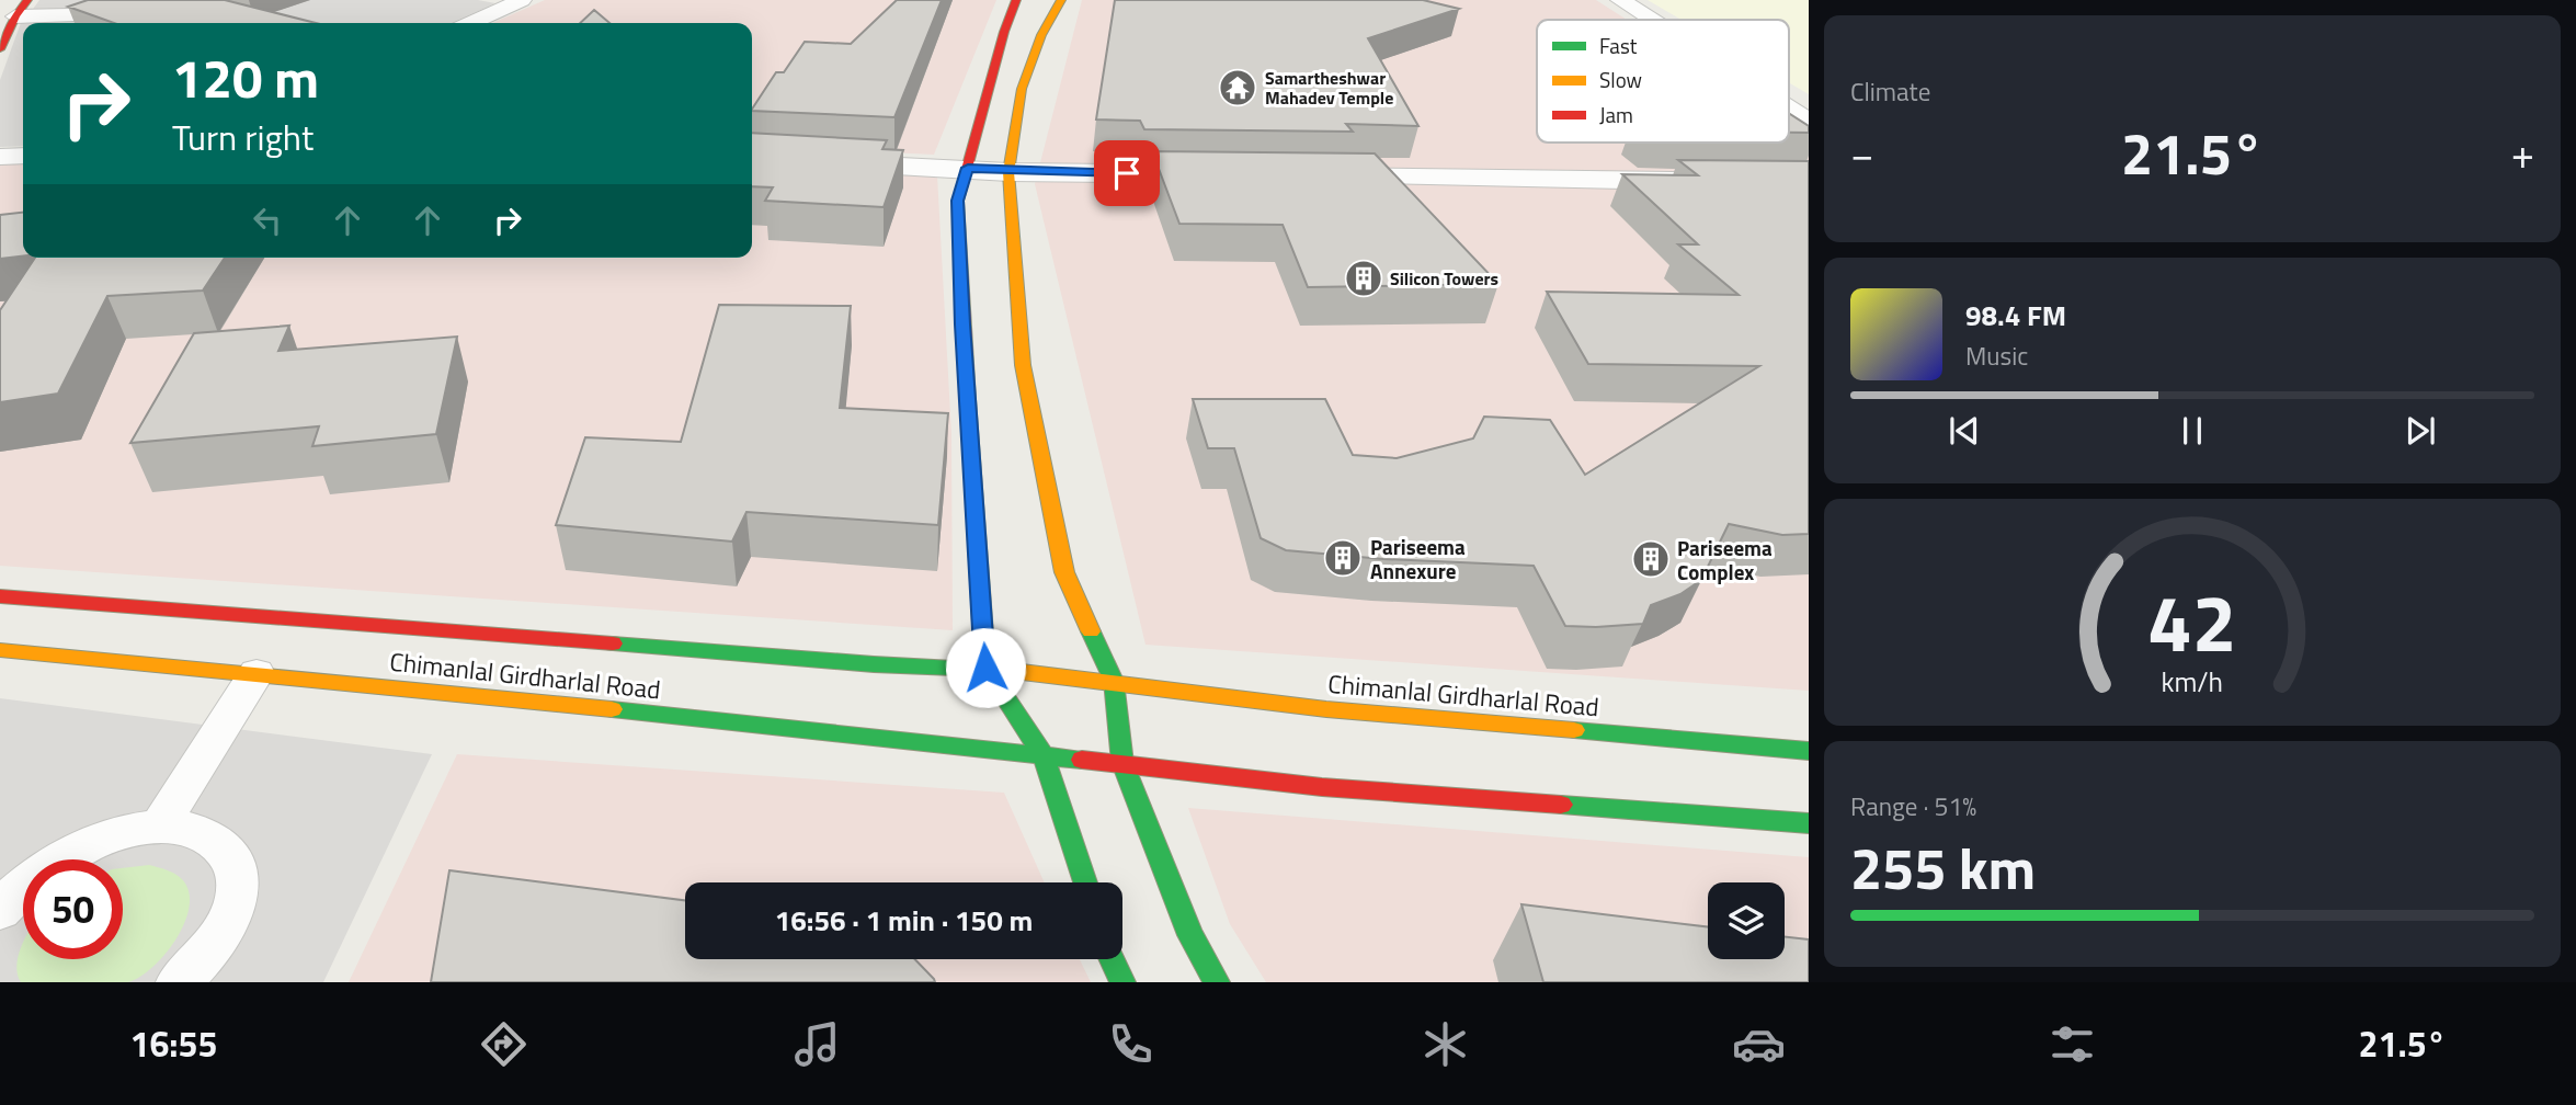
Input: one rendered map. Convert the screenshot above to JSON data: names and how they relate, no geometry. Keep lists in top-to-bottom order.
{
  "streets": {
    "main road": ["Chimanlal Girdharlal Road"]
  },
  "places": {
    "temple": ["Samartheshwar Mahadev Temple"],
    "building": ["Silicon Towers", "Pariseema Annexure", "Pariseema Complex"]
  },
  "legend": ["Fast", "Slow", "Jam"],
  "page": {
    "tile": [
      "Climate",
      ["Range · 51%", "255 km"]
    ],
    "turn": ["120 m", "Turn right"],
    "heat": ["−", "21.5°", "+"],
    "song": ["98.4 FM", "Music"],
    "limit": "50",
    "trip": "16:56 · 1 min · 150 m",
    "tabs": ["16:55", "21.5°"],
    "gauge": ["42", "km/h"]
  }
}
